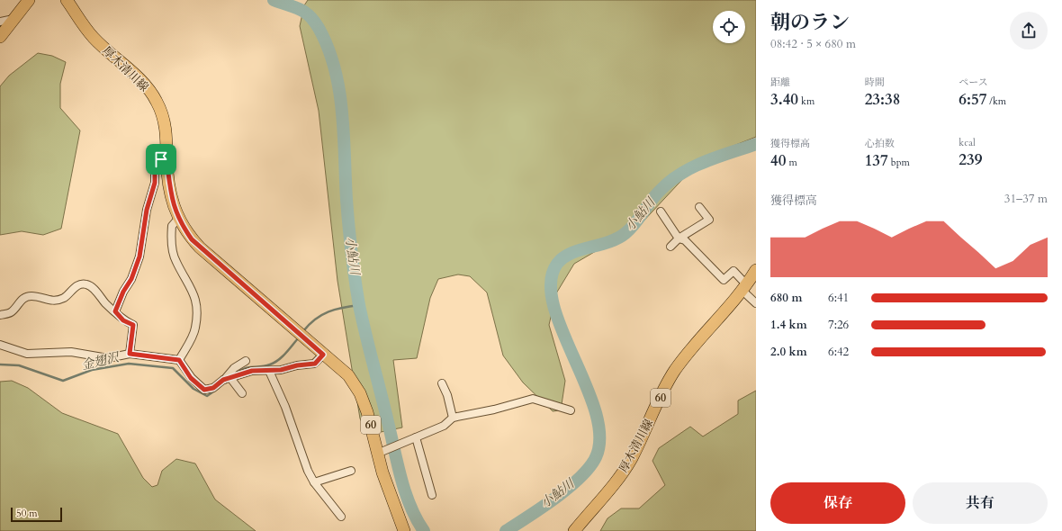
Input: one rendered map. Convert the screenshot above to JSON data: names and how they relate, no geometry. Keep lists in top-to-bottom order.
{
  "streets": {
    "main road": ["厚木清川線", "60"]
  },
  "crossings": [
    ["厚木清川線", "60"]
  ],
  "water": ["小鮎川", "金翅沢"],
  "scale_bar": "50 m",
  "page": {
    "heading": ["朝のラン", "08:42 · 5 × 680 m"],
    "stats": [
      ["距離", "3.40 km"],
      ["時間", "23:38"],
      ["ペース", "6:57 /km"],
      ["獲得標高", "40 m"],
      ["心拍数", "137 bpm"],
      ["kcal", "239"]
    ],
    "chart": ["獲得標高", "31–37 m"],
    "list": [
      {
        "name": "680 m",
        "note": "6:41"
      },
      {
        "name": "1.4 km",
        "note": "7:26"
      },
      {
        "name": "2.0 km",
        "note": "6:42"
      }
    ],
    "buttons": ["保存", "共有"],
    "scale": "50 m"
  }
}
